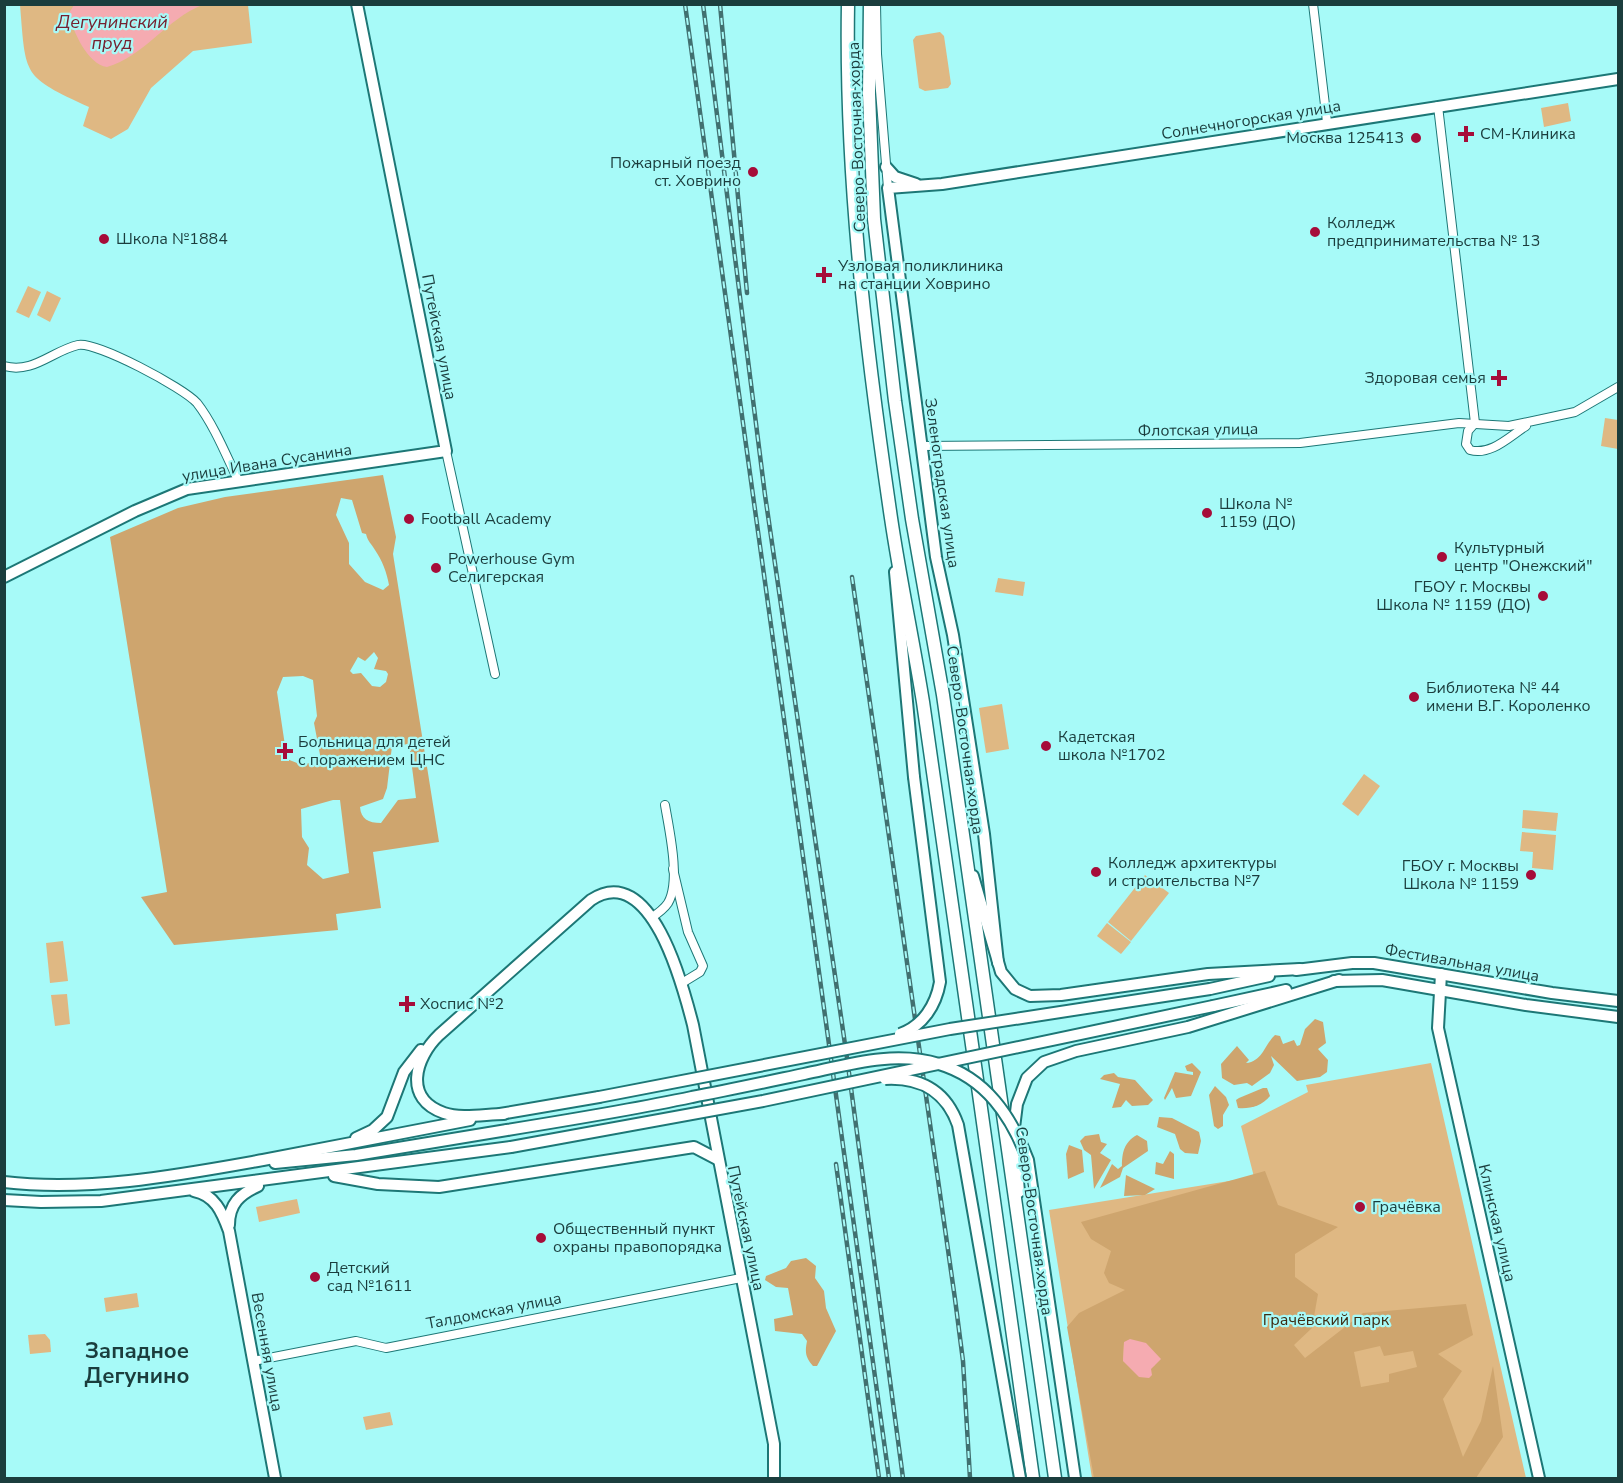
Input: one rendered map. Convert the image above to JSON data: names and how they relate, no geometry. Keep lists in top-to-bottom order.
{
  "streets": {
    "main road": [
      "Солнечногорская улица",
      "Северо-Восточная хорда",
      "Путейская улица",
      "улица Ивана Сусанина",
      "Зеленоградская улица",
      "Фестивальная улица",
      "Клинская улица",
      "Весенняя улица"
    ],
    "street": ["Флотская улица", "Талдомская улица"]
  },
  "crossings": [
    ["Солнечногорская улица", "Зеленоградская улица"],
    ["Путейская улица", "улица Ивана Сусанина"],
    ["Путейская улица", "Талдомская улица"],
    ["Флотская улица", "Зеленоградская улица"],
    ["Фестивальная улица", "Клинская улица"],
    ["Талдомская улица", "Весенняя улица"]
  ],
  "districts": ["Западное Дегунино"],
  "water": ["Дегунинский пруд"],
  "parks": ["Грачёвский парк"],
  "places": {
    "health": [
      "СМ-Клиника",
      "Узловая поликлиника на станции Ховрино",
      "Здоровая семья",
      "Больница для детей с поражением ЦНС",
      "Хоспис №2"
    ],
    "other": [
      "Москва 125413",
      "Пожарный поезд ст. Ховрино",
      "Колледж предпринимательства № 13",
      "Школа №1884",
      "Школа № 1159 (ДО)",
      "Football Academy",
      "Культурный центр \"Онежский\"",
      "Powerhouse Gym Селигерская",
      "ГБОУ г. Москвы Школа № 1159 (ДО)",
      "Библиотека № 44 имени В.Г. Короленко",
      "Кадетская школа №1702",
      "Колледж архитектуры и строительства №7",
      "ГБОУ г. Москвы Школа № 1159",
      "Грачёвка",
      "Общественный пункт охраны правопорядка",
      "Детский сад №1611"
    ]
  }
}
